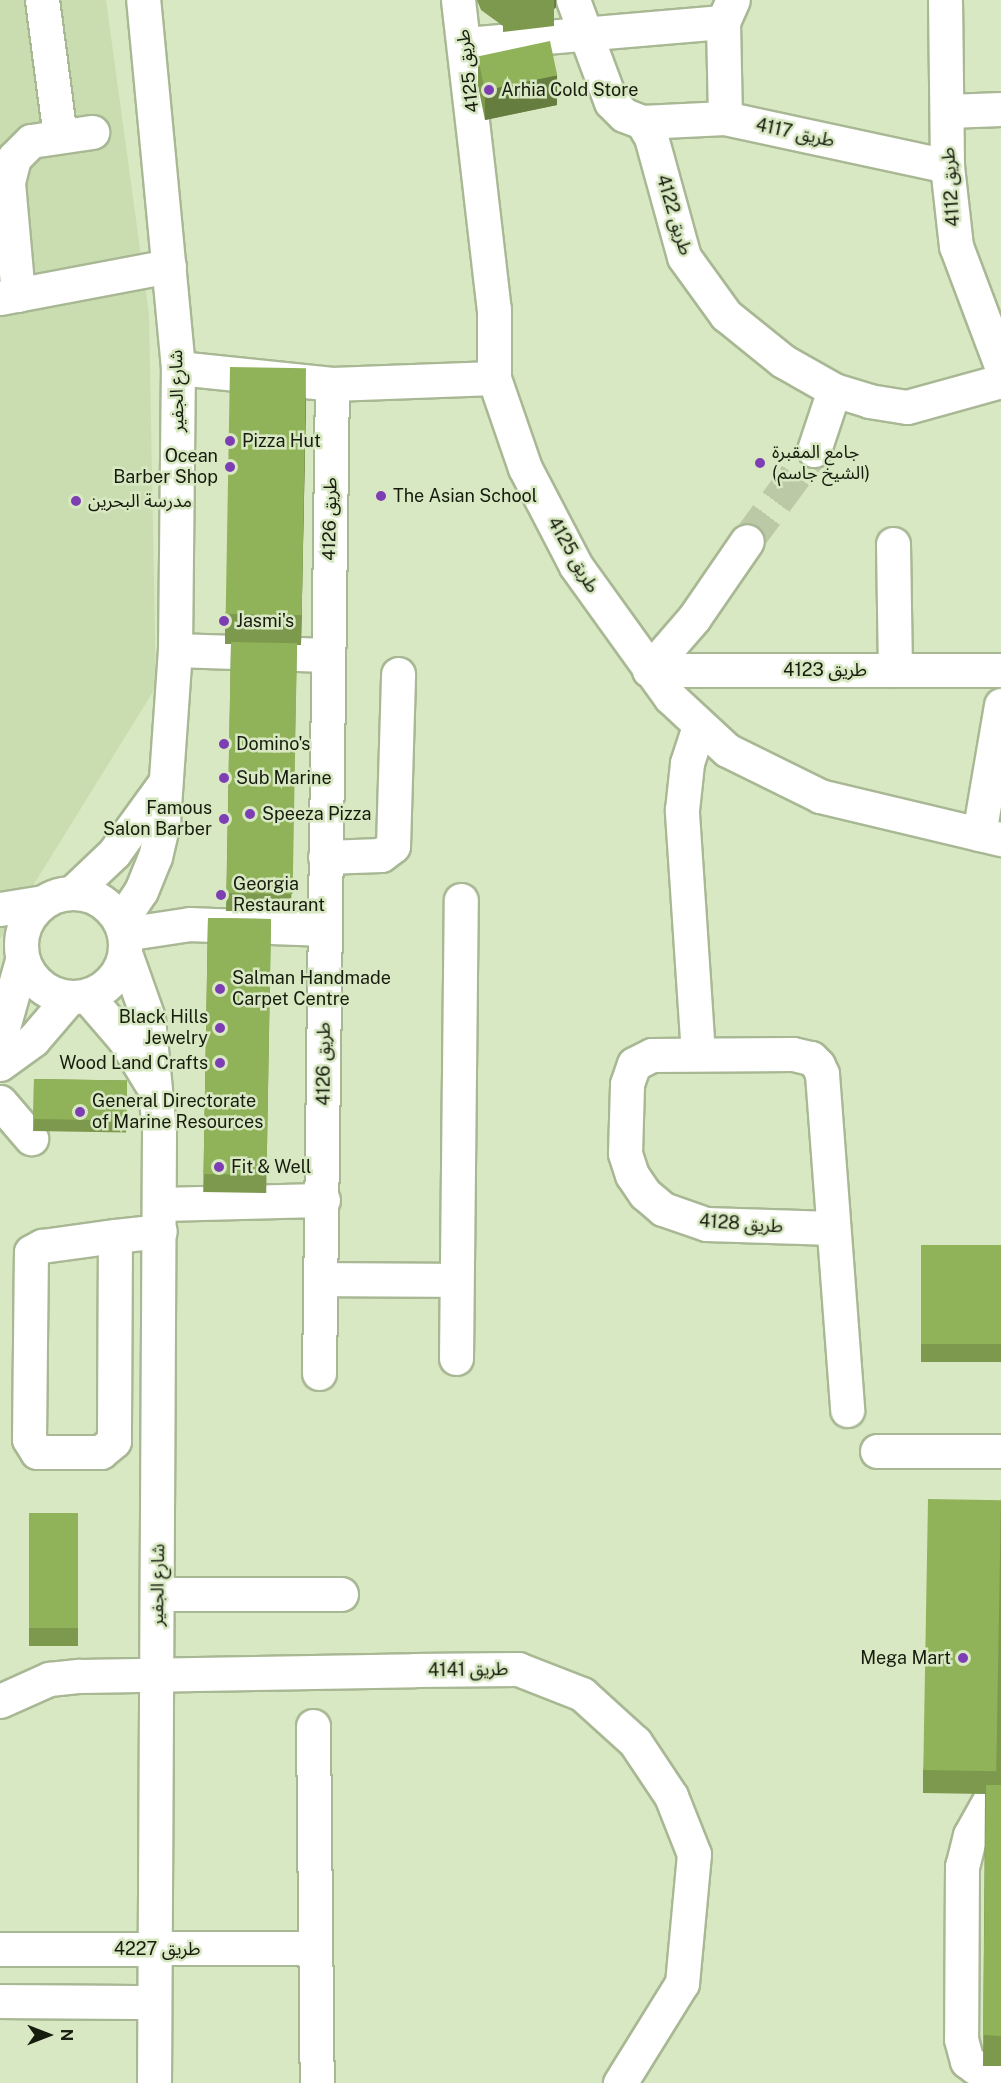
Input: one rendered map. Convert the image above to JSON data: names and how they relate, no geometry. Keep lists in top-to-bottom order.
{
  "streets": {
    "street": [
      "طريق 4125",
      "طريق 4117",
      "طريق 4112",
      "طريق 4122",
      "شارع الجفير",
      "طريق 4126",
      "طريق 4123",
      "طريق 4128",
      "طريق 4141",
      "طريق 4227"
    ]
  },
  "crossings": [
    ["طريق 4125", "طريق 4123"],
    ["طريق 4117", "طريق 4112"],
    ["طريق 4117", "طريق 4122"],
    ["شارع الجفير", "طريق 4141"],
    ["شارع الجفير", "طريق 4227"]
  ],
  "places": [
    "Arhia Cold Store",
    "Pizza Hut",
    "جامع المقبرة (الشيخ جاسم)",
    "Ocean Barber Shop",
    "The Asian School",
    "مدرسة البحرين",
    "Jasmi's",
    "Domino's",
    "Sub Marine",
    "Speeza Pizza",
    "Famous Salon Barber",
    "Georgia Restaurant",
    "Salman Handmade Carpet Centre",
    "Black Hills Jewelry",
    "Wood Land Crafts",
    "General Directorate of Marine Resources",
    "Fit & Well",
    "Mega Mart"
  ],
  "north": "right"
}
